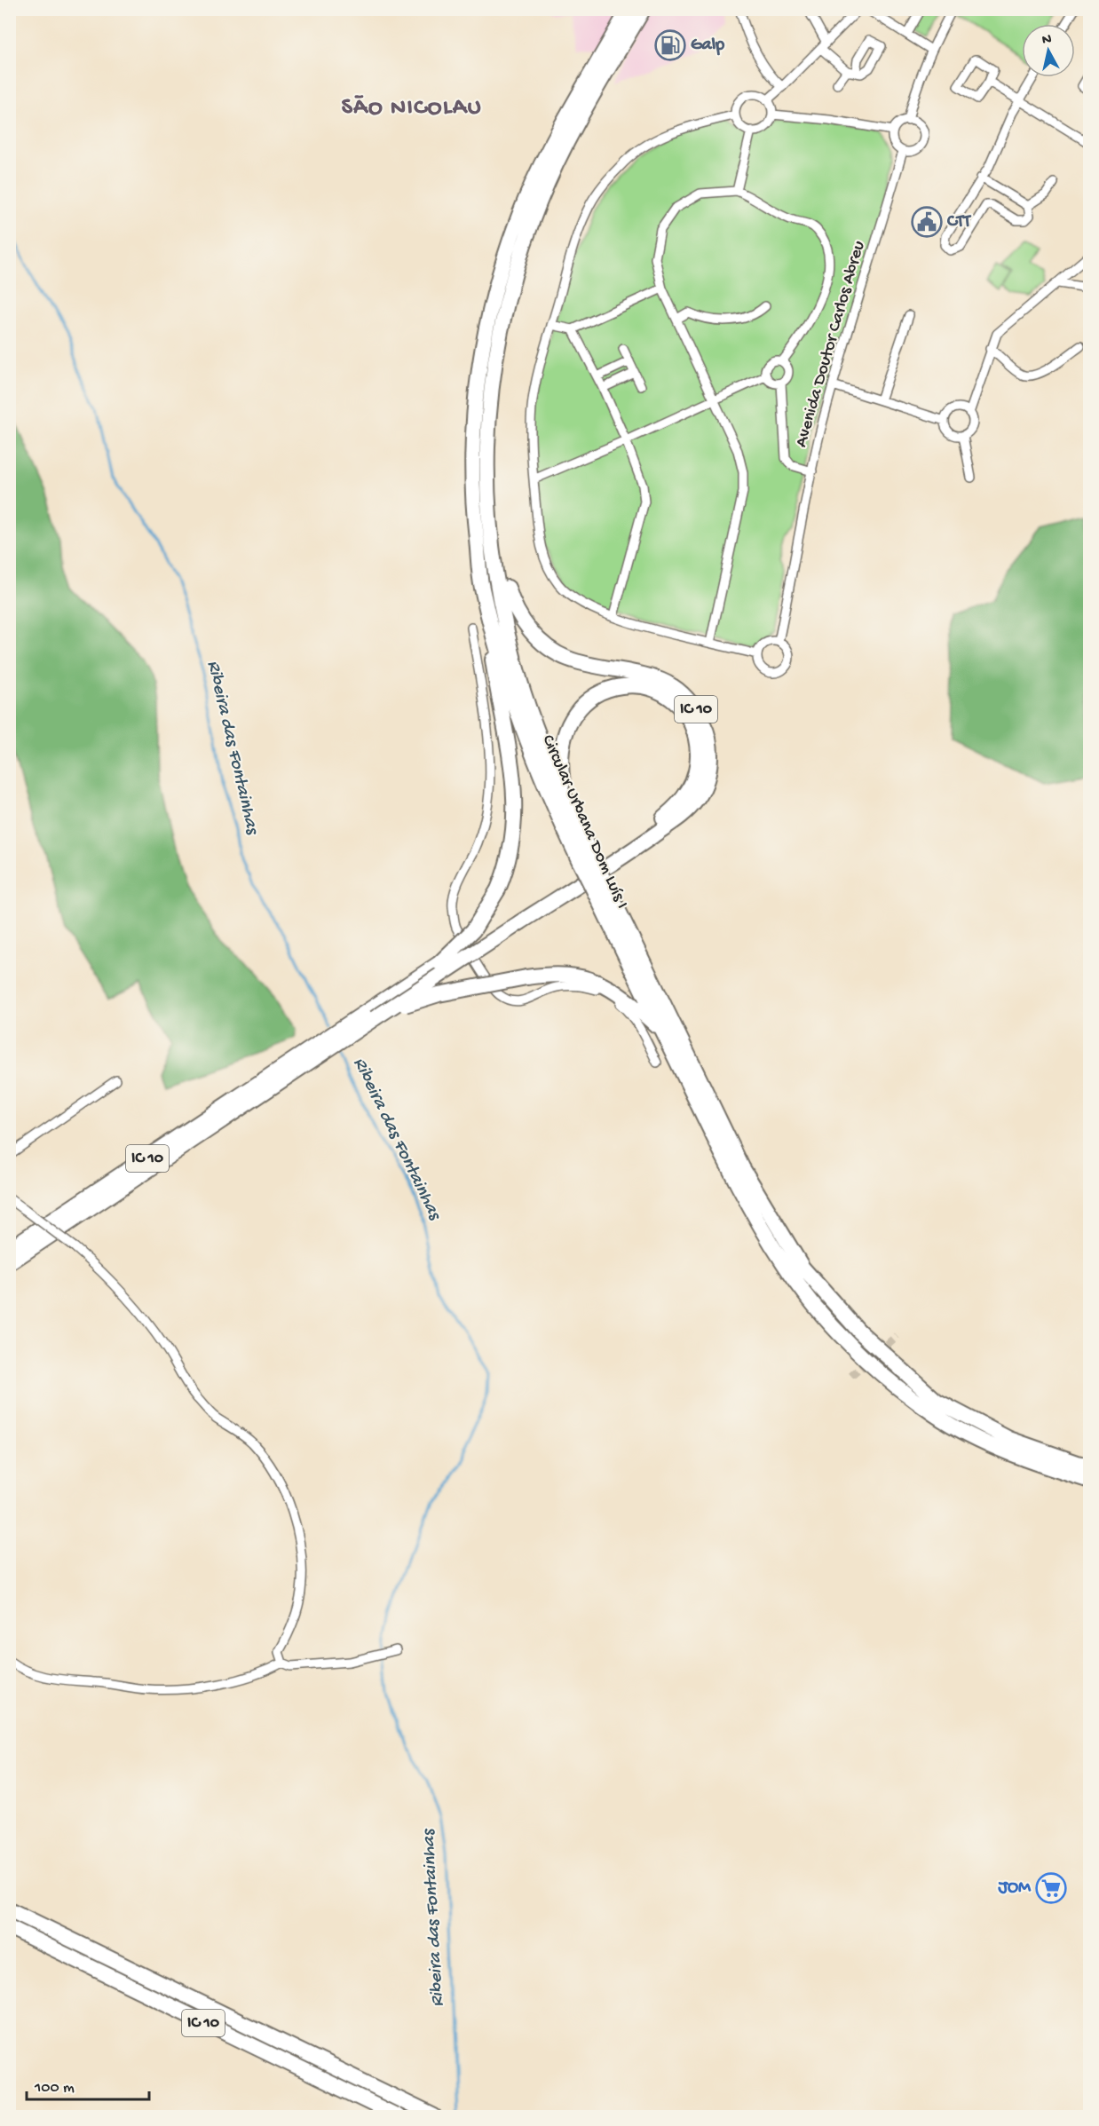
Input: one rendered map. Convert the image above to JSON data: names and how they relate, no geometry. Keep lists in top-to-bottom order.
{
  "streets": {
    "highway": ["IC 10", "Circular Urbana Dom Luís I"],
    "street": ["Avenida Doutor Carlos Abreu"]
  },
  "crossings": [
    ["IC 10", "Circular Urbana Dom Luís I"]
  ],
  "districts": ["SÃO NICOLAU"],
  "water": ["Ribeira das Fontainhas"],
  "places": {
    "fuel station": ["Galp"],
    "public building": ["CTT"],
    "supermarket": ["JOM"]
  },
  "scale_bar": "100 m",
  "north": "top"
}
